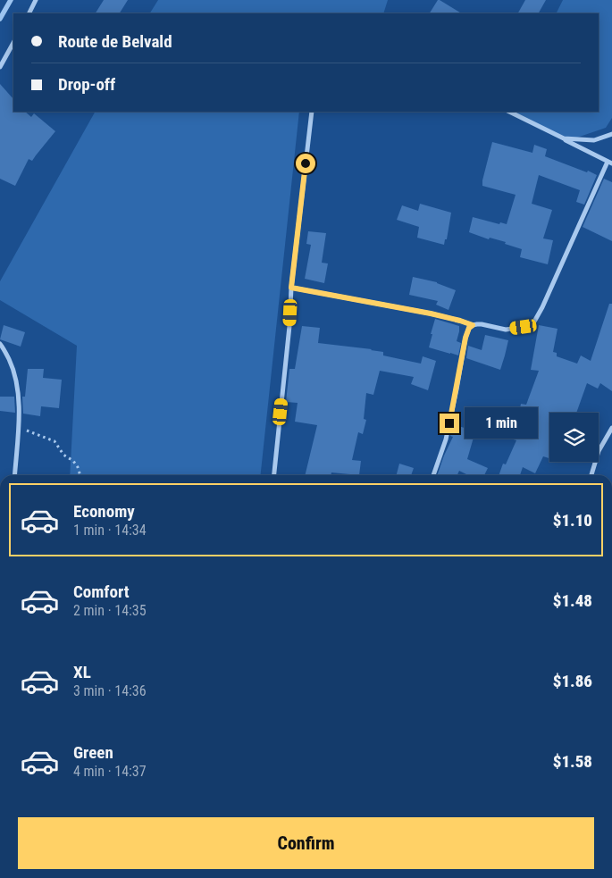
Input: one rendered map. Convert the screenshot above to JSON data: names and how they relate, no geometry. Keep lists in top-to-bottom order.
{
  "page": {
    "banner": ["Route de Belvald", "Drop-off"],
    "bubble": "1 min",
    "list": [
      {
        "name": "Economy",
        "note": "1 min · 14:34",
        "value": "$1.10"
      },
      {
        "name": "Comfort",
        "note": "2 min · 14:35",
        "value": "$1.48"
      },
      {
        "name": "XL",
        "note": "3 min · 14:36",
        "value": "$1.86"
      },
      {
        "name": "Green",
        "note": "4 min · 14:37",
        "value": "$1.58"
      }
    ],
    "buttons": "Confirm"
  }
}
